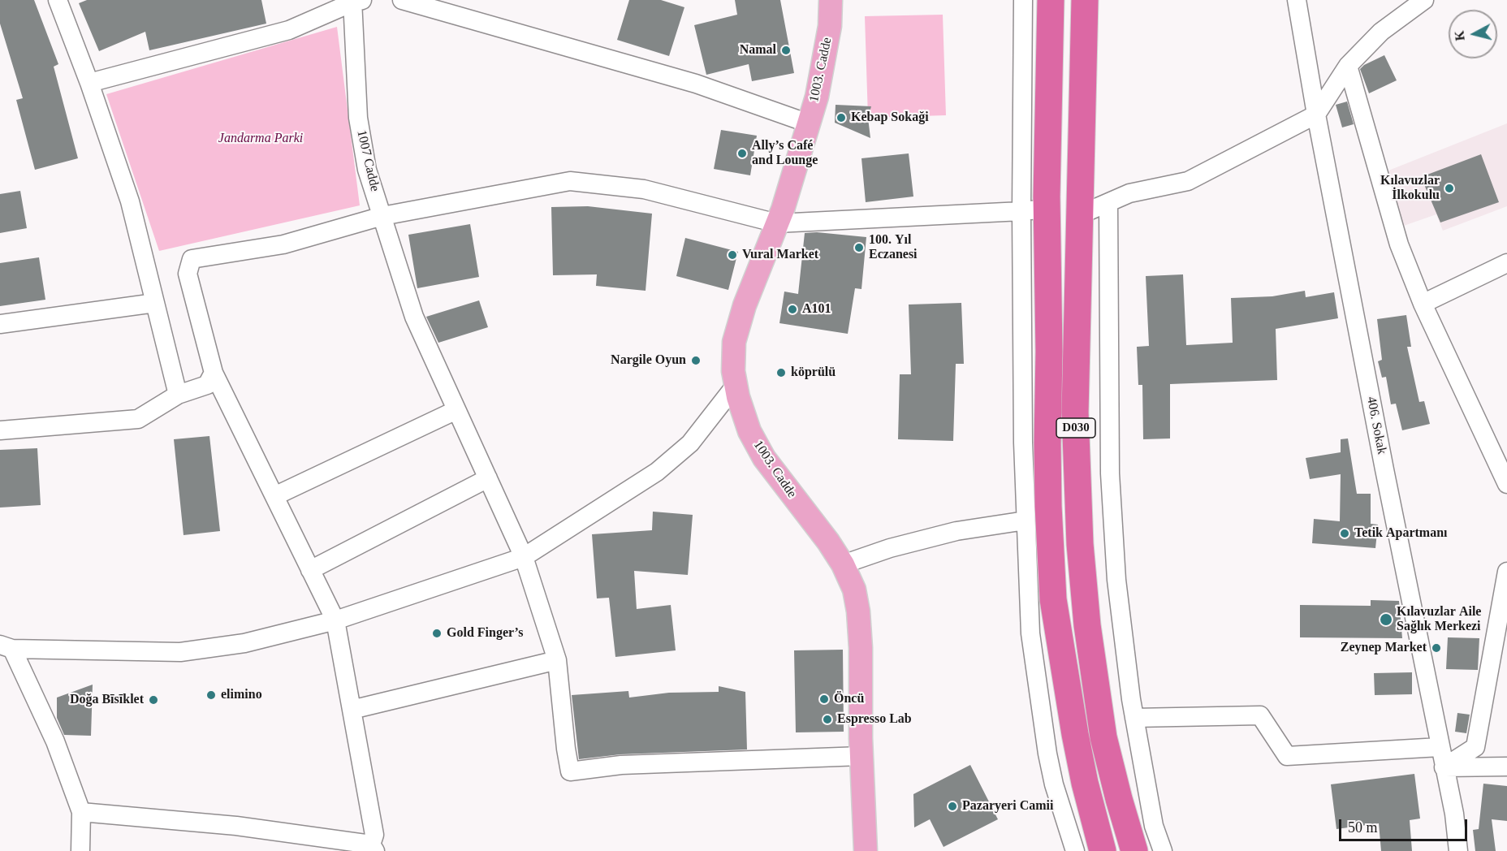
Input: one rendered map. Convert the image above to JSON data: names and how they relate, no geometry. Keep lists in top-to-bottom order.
{
  "streets": {
    "highway": ["D030"],
    "main road": ["1003. Cadde"],
    "street": ["1007 Cadde", "406. Sokak"]
  },
  "crossings": [
    ["1003. Cadde", "1007 Cadde"]
  ],
  "parks": ["Jandarma Parki"],
  "places": [
    "Namal",
    "Kebap Sokaği",
    "Ally’s Café and Lounge",
    "Kılavuzlar İlkokulu",
    "100. Yıl Eczanesi",
    "Vural Market",
    "A101",
    "Nargile Oyun",
    "köprülü",
    "Tetik Apartmanı",
    "Kılavuzlar Aile Sağlık Merkezi",
    "Gold Finger’s",
    "Zeynep Market",
    "elimino",
    "Öncü",
    "Doğa Bīsīklet",
    "Espresso Lab",
    "Pazaryeri Camii"
  ],
  "scale_bar": "50 m",
  "north": "left"
}
